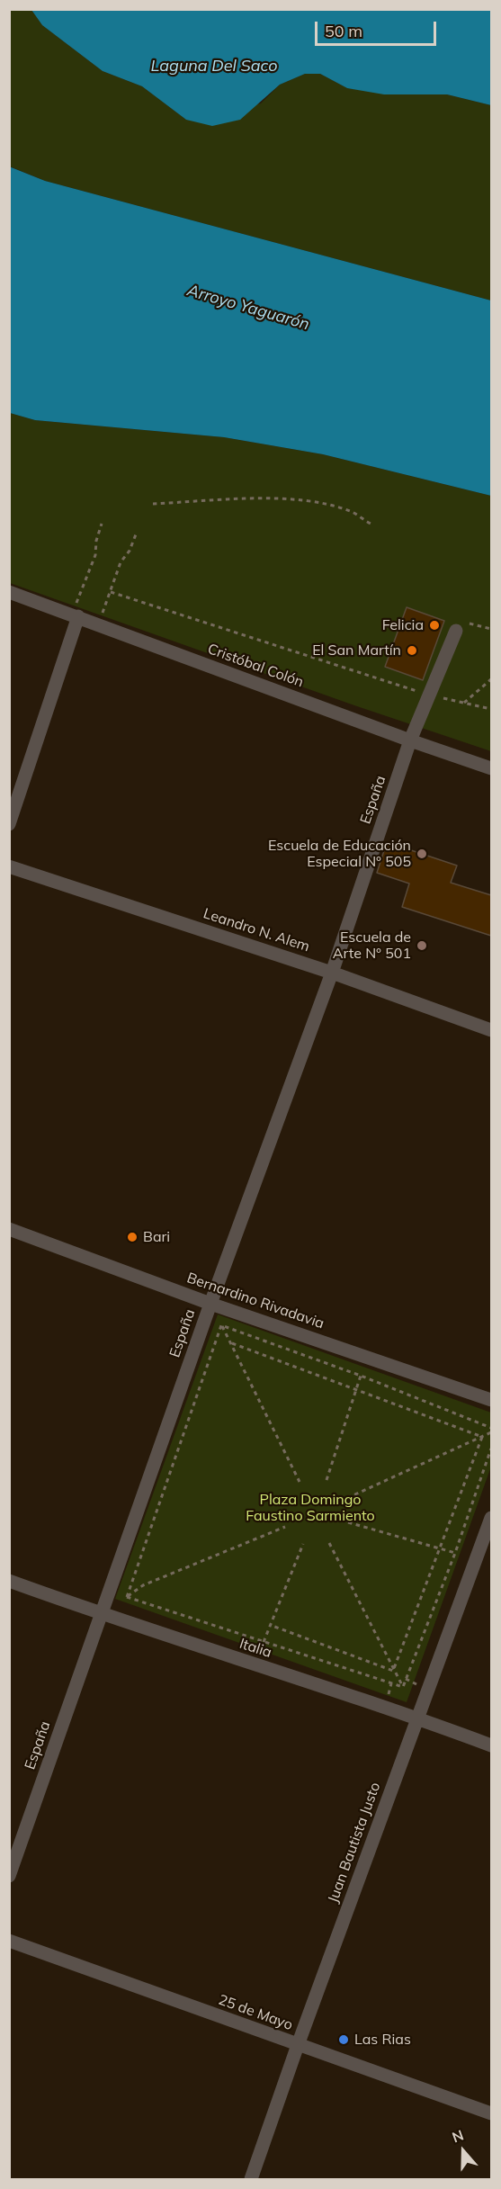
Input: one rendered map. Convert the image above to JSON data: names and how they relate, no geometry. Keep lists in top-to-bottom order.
{
  "streets": {
    "street": [
      "Cristóbal Colón",
      "España",
      "Leandro N. Alem",
      "Bernardino Rivadavia",
      "Italia",
      "Juan Bautista Justo",
      "25 de Mayo"
    ]
  },
  "crossings": [
    ["Cristóbal Colón", "España"],
    ["España", "Leandro N. Alem"],
    ["España", "Bernardino Rivadavia"],
    ["España", "Italia"],
    ["Italia", "Juan Bautista Justo"],
    ["Juan Bautista Justo", "25 de Mayo"]
  ],
  "water": ["Laguna Del Saco", "Arroyo Yaguarón"],
  "parks": ["Plaza Domingo Faustino Sarmiento"],
  "places": [
    "Felicia",
    "El San Martín",
    "Escuela de Educación Especial N° 505",
    "Escuela de Arte N° 501",
    "Bari",
    "Las Rias"
  ],
  "scale_bar": "50 m",
  "north": "top"
}
